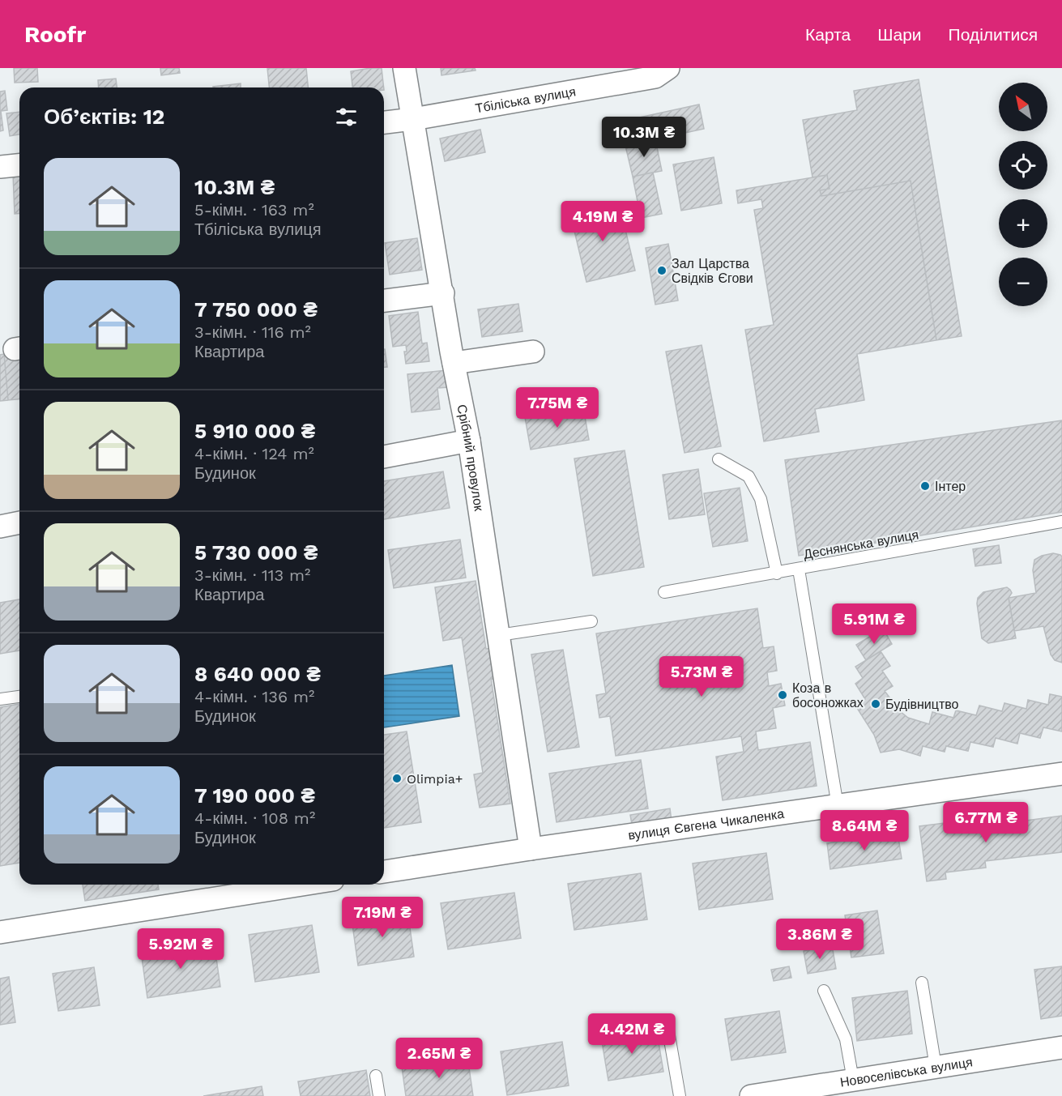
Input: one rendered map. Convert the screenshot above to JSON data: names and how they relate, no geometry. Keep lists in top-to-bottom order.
{
  "streets": {
    "street": [
      "Тбіліська вулиця",
      "Срібний провулок",
      "вулиця Євгена Чикаленка",
      "Новоселівська вулиця"
    ],
    "lane": ["Деснянська вулиця"]
  },
  "crossings": [
    ["Тбіліська вулиця", "Срібний провулок"],
    ["Срібний провулок", "вулиця Євгена Чикаленка"]
  ],
  "places": [
    "Зал Царства Свідків Єгови",
    "Інтер",
    "Коза в босоножках",
    "Будівництво",
    "Olimpia+"
  ],
  "north": "top left",
  "page": {
    "header": "Roofr",
    "nav": ["Карта", "Шари", "Поділитися"],
    "map_buttons": ["+", "−"],
    "heading": "Об’єктів: 12",
    "price": [
      "10.3M ₴",
      "4.19M ₴",
      "7.75M ₴",
      "5.91M ₴",
      "5.73M ₴",
      "6.77M ₴",
      "8.64M ₴",
      "7.19M ₴",
      "3.86M ₴",
      "5.92M ₴",
      "4.42M ₴",
      "2.65M ₴"
    ],
    "list": [
      {
        "name": "10.3M ₴",
        "note": "5-кімн. · 163 m² · Тбіліська вулиця"
      },
      {
        "name": "7 750 000 ₴",
        "note": "3-кімн. · 116 m² · Квартира"
      },
      {
        "name": "5 910 000 ₴",
        "note": "4-кімн. · 124 m² · Будинок"
      },
      {
        "name": "5 730 000 ₴",
        "note": "3-кімн. · 113 m² · Квартира"
      },
      {
        "name": "8 640 000 ₴",
        "note": "4-кімн. · 136 m² · Будинок"
      },
      {
        "name": "7 190 000 ₴",
        "note": "4-кімн. · 108 m² · Будинок"
      }
    ]
  }
}
